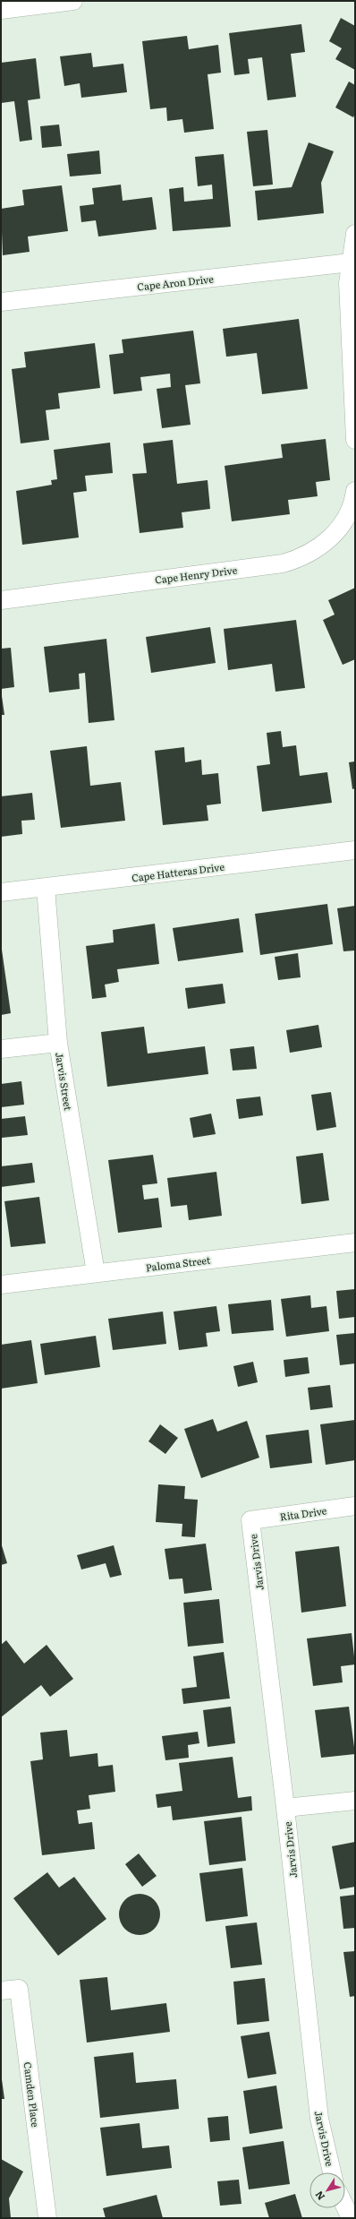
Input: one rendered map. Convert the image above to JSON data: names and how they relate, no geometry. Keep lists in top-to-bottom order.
{
  "streets": {
    "street": [
      "Cape Aron Drive",
      "Cape Henry Drive",
      "Cape Hatteras Drive",
      "Jarvis Street",
      "Paloma Street",
      "Rita Drive",
      "Jarvis Drive",
      "Camden Place"
    ]
  },
  "crossings": [
    ["Cape Hatteras Drive", "Jarvis Street"],
    ["Jarvis Street", "Paloma Street"],
    ["Rita Drive", "Jarvis Drive"]
  ],
  "north": "bottom left"
}
